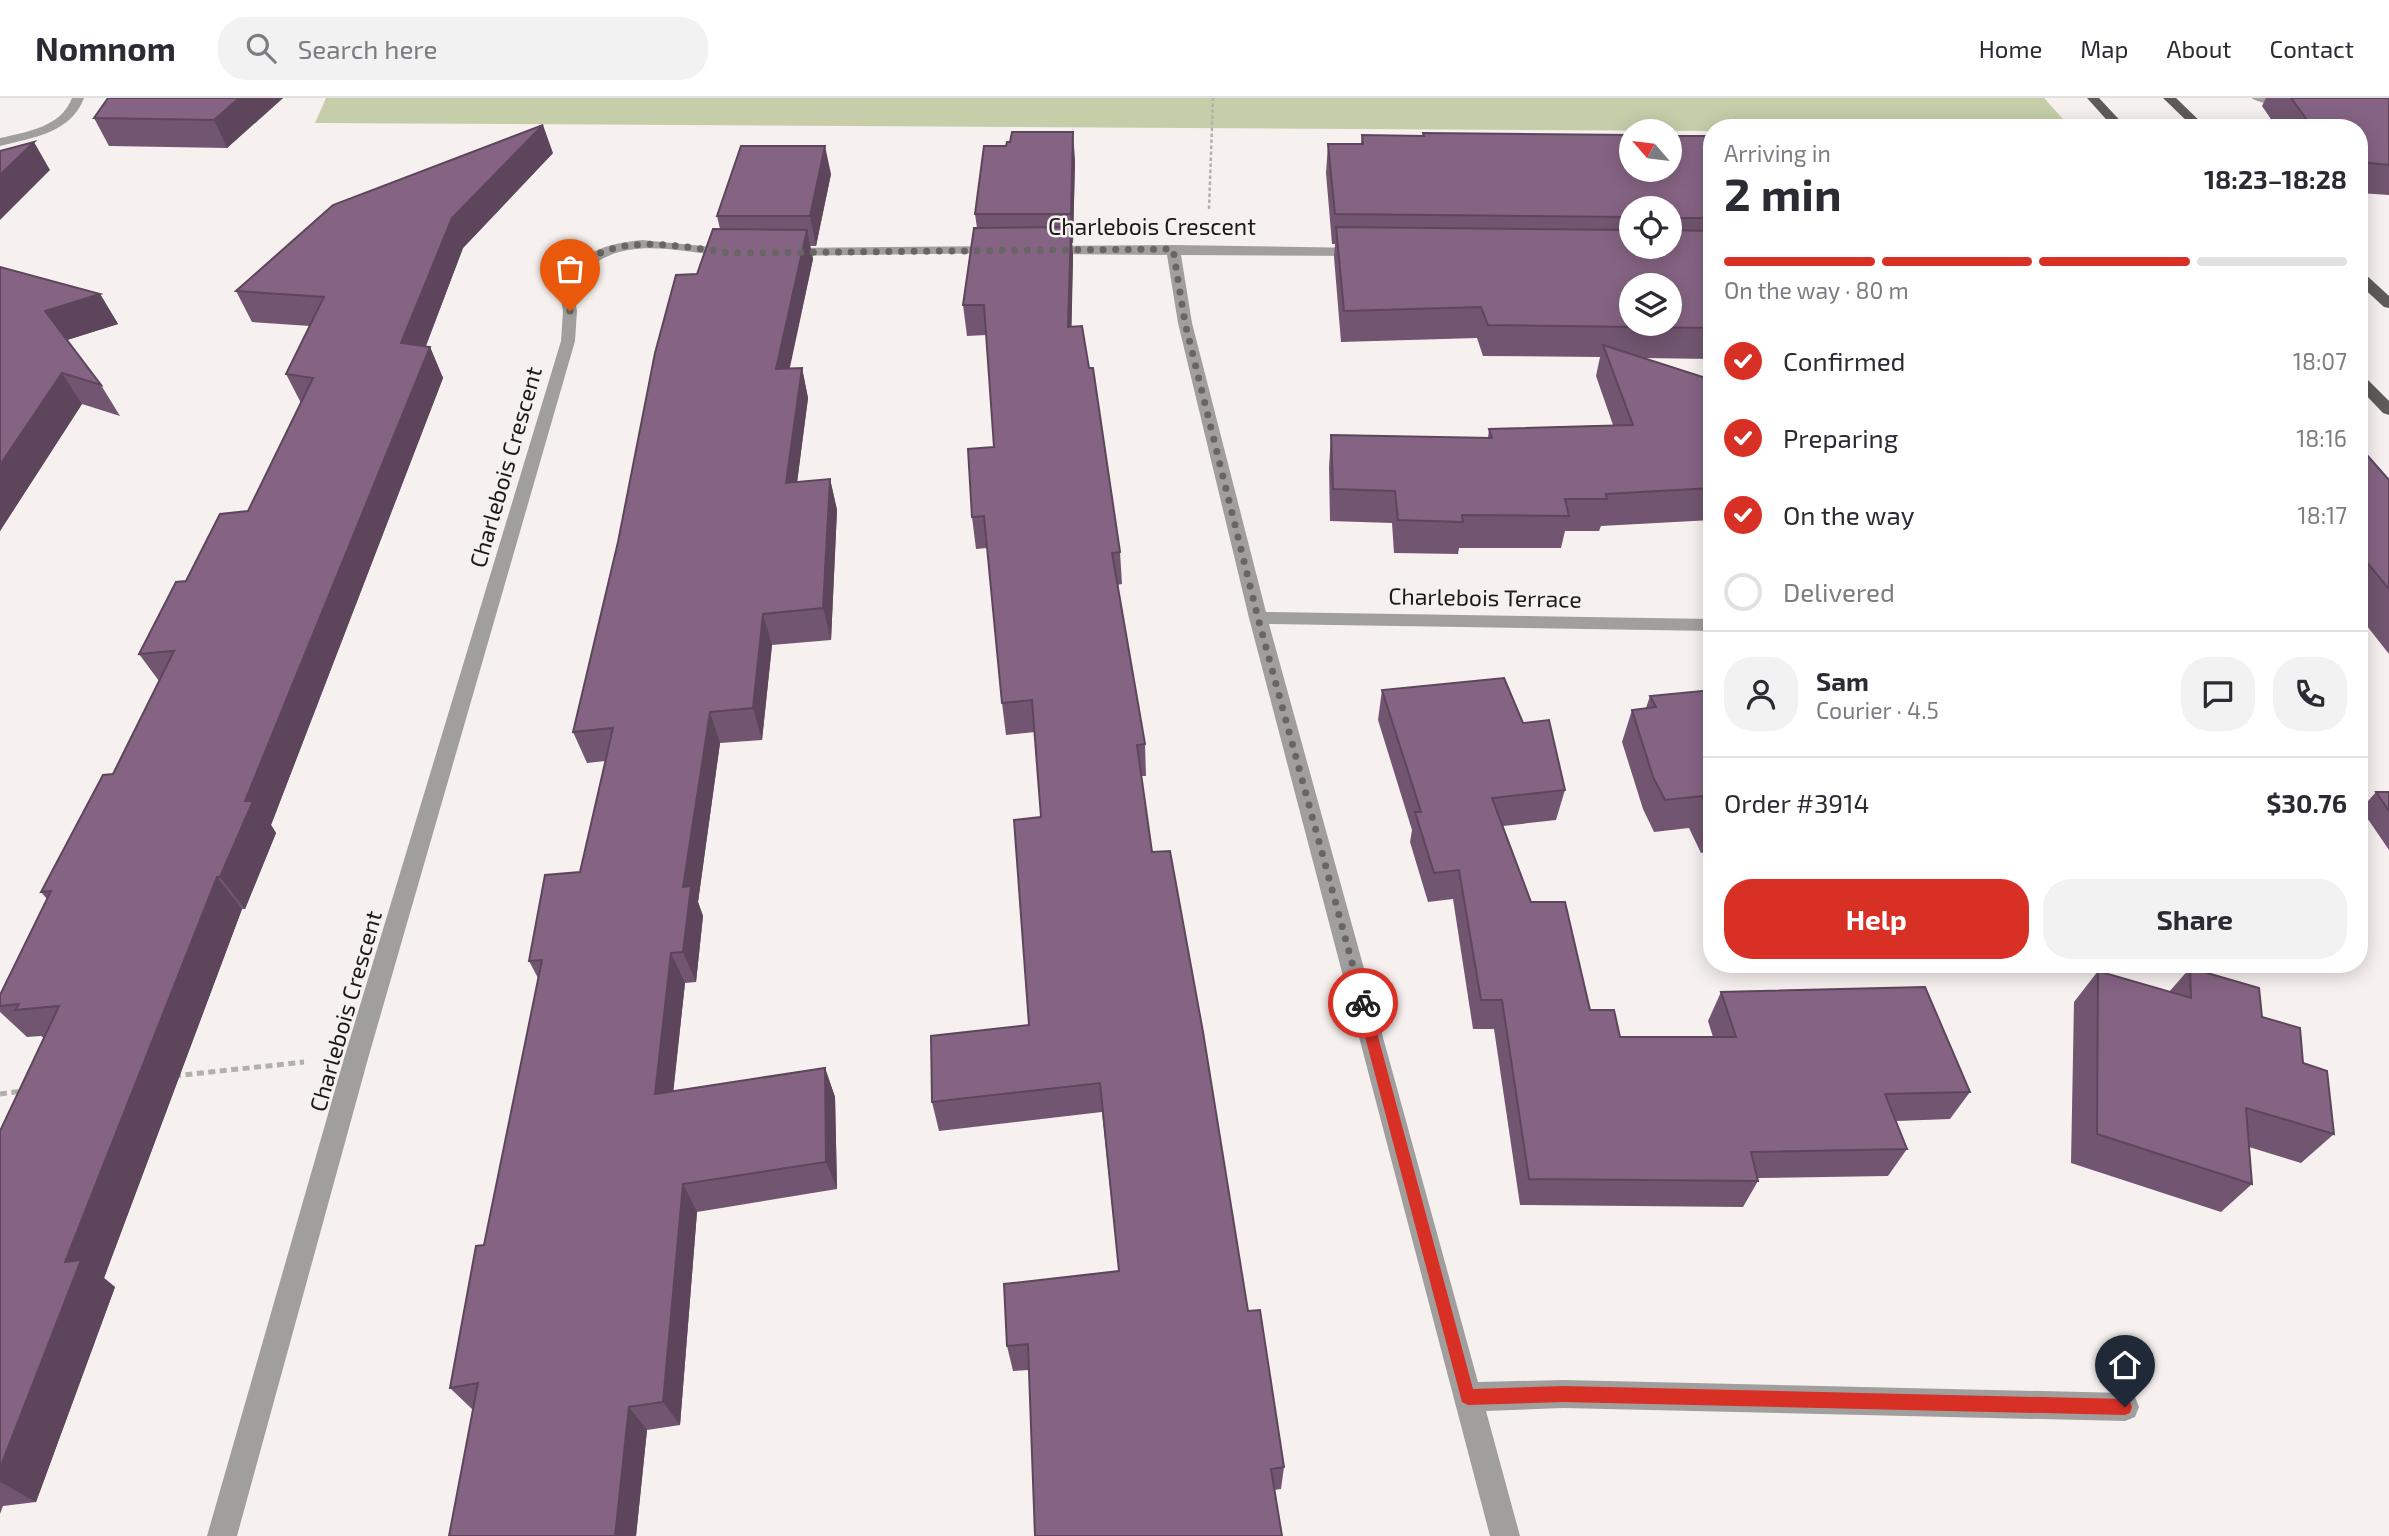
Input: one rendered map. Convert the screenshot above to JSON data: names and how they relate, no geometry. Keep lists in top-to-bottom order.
{
  "streets": {
    "street": ["Charlebois Crescent", "Charlebois Terrace"]
  },
  "north": "top left",
  "page": {
    "header": "Nomnom",
    "search": "Search here",
    "nav": [
      "Home",
      "Map",
      "About",
      "Contact"
    ],
    "heading": ["2 min", "Arriving in", "18:23–18:28"],
    "panel": [
      "Sam",
      "Courier · 4.5",
      "Order #3914",
      "$30.76"
    ],
    "bar": "On the way · 80 m",
    "list": [
      ["Confirmed", "18:07"],
      ["Preparing", "18:16"],
      ["On the way", "18:17"],
      "Delivered"
    ],
    "buttons": ["Help", "Share"]
  }
}
